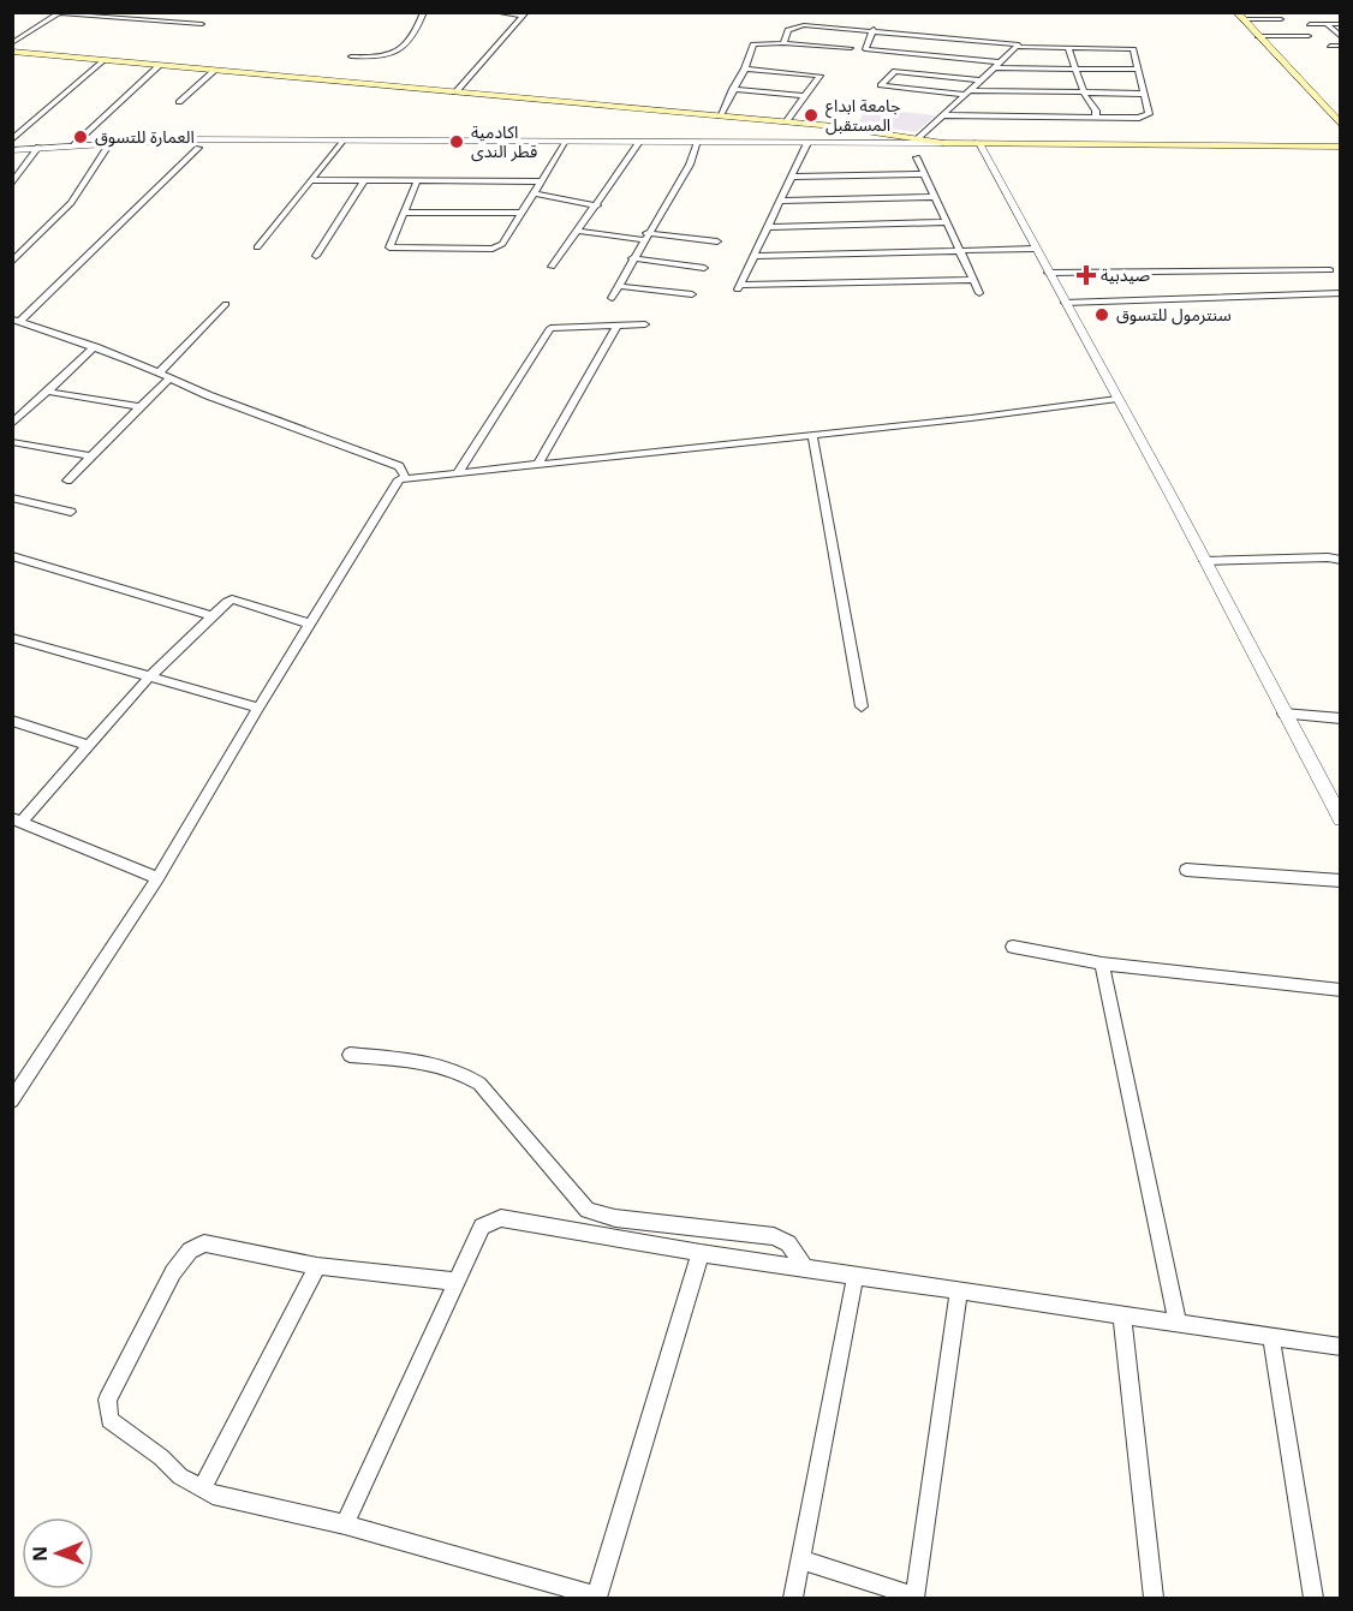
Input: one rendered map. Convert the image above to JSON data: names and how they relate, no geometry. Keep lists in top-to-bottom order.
{
  "places": {
    "other": [
      "جامعة ابداع المستقبل",
      "العمارة للتسوق",
      "اكادمية قطر الندى",
      "سنترمول للتسوق"
    ],
    "health": ["صيدبية"]
  },
  "north": "left"
}
